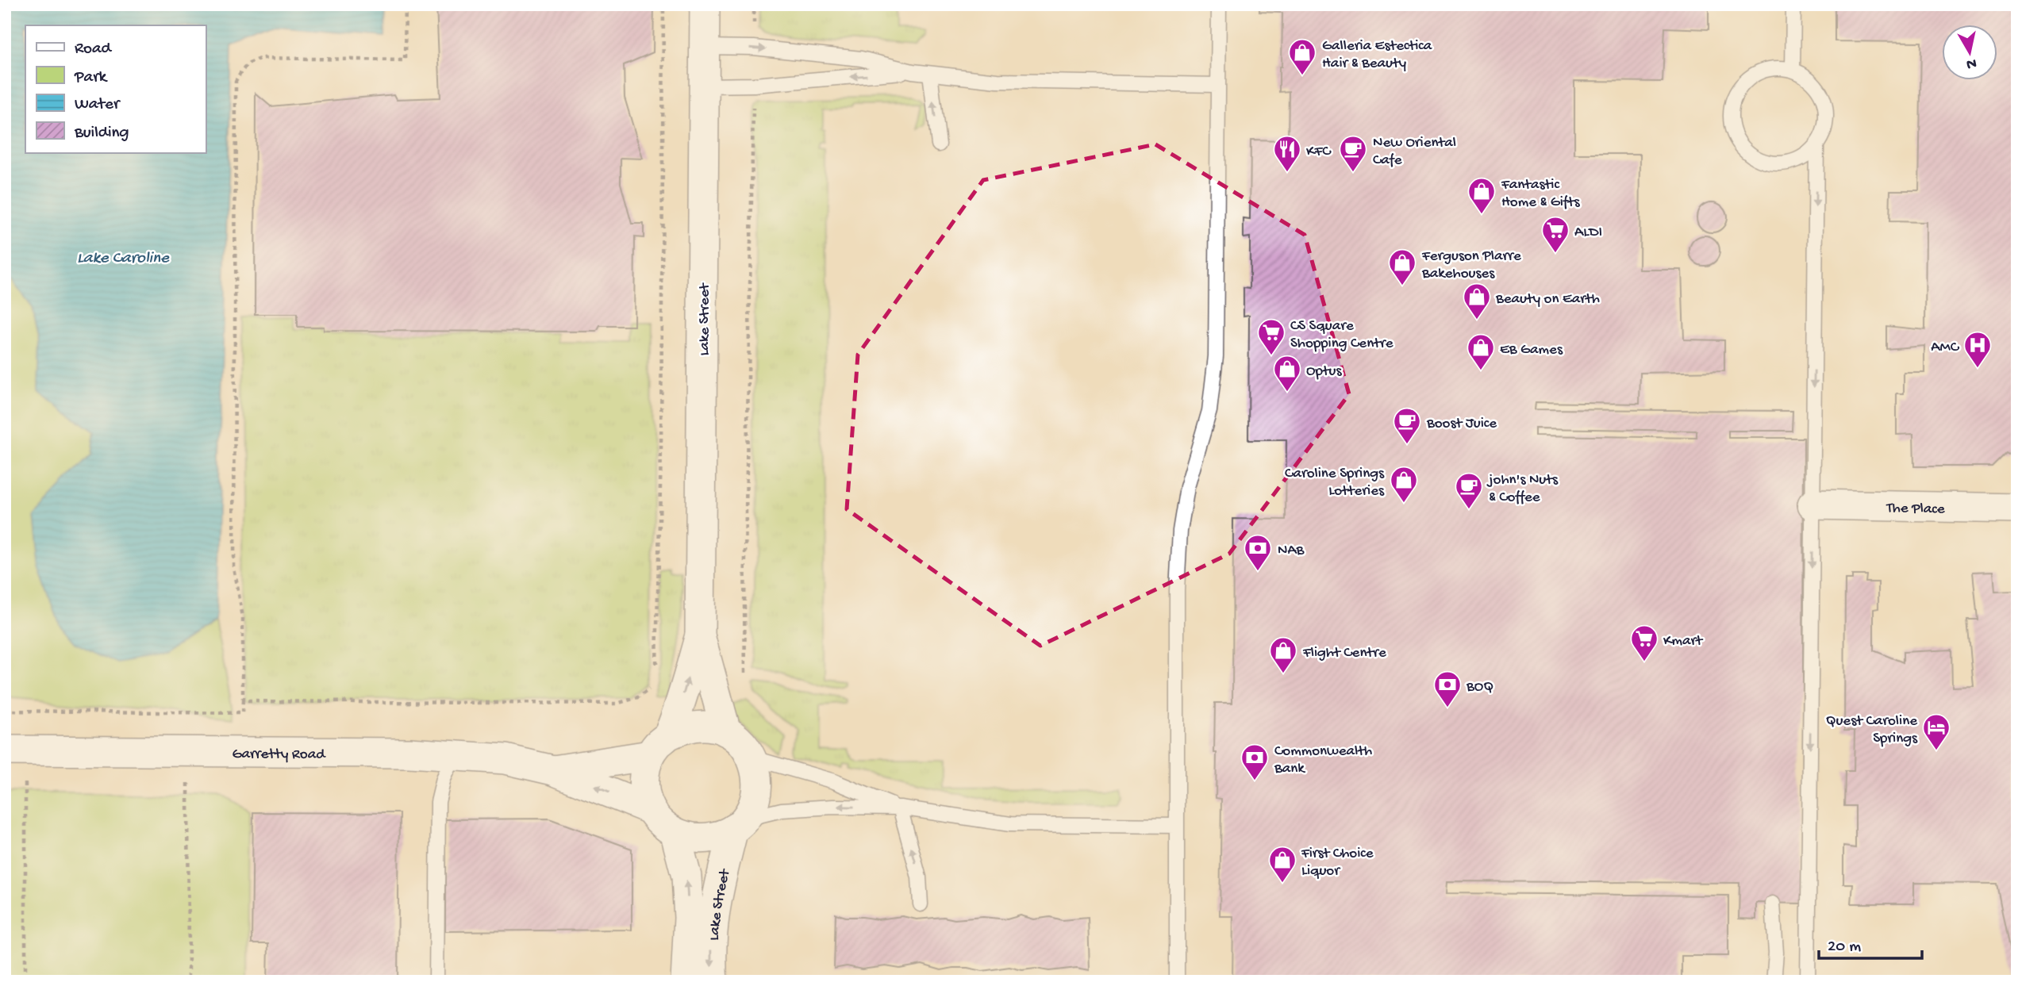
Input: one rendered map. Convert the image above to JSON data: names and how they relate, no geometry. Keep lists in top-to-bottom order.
{
  "streets": {
    "street": ["Lake Street", "The Place", "Garretty Road"]
  },
  "crossings": [
    ["Lake Street", "Garretty Road"]
  ],
  "water": ["Lake Caroline"],
  "places": {
    "shop": [
      "Galleria Estectica Hair & Beauty",
      "Fantastic Home & Gifts",
      "Ferguson Plarre Bakehouses",
      "Beauty on Earth",
      "EB Games",
      "Optus",
      "Caroline Springs Lotteries",
      "Flight Centre",
      "First Choice Liquor"
    ],
    "restaurant": ["KFC"],
    "cafe": ["New Oriental Cafe", "Boost Juice", "john's Nuts & Coffee"],
    "supermarket": ["ALDI", "CS Square Shopping Centre", "Kmart"],
    "hospital": ["AMC"],
    "bank": ["NAB", "BOQ", "Commonwealth Bank"],
    "hotel": ["Quest Caroline Springs"]
  },
  "legend": [
    "Road",
    "Park",
    "Water",
    "Building"
  ],
  "scale_bar": "20 m",
  "north": "bottom"
}
